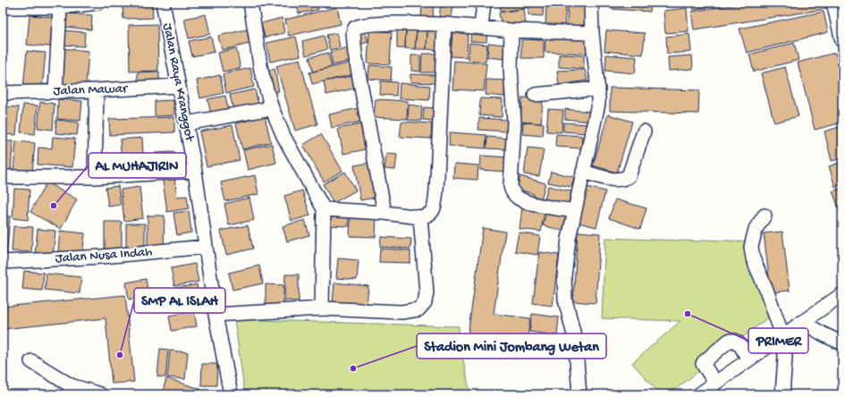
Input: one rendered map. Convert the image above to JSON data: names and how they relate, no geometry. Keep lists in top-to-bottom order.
{
  "streets": {
    "street": ["Jalan Raya Kranggot", "Jalan Mawar", "Jalan Nusa Indah"]
  },
  "crossings": [
    ["Jalan Raya Kranggot", "Jalan Mawar"],
    ["Jalan Raya Kranggot", "Jalan Nusa Indah"]
  ],
  "places": [
    "AL MUHAJIRIN",
    "PRIMER",
    "SMP AL ISLAH",
    "Stadion Mini Jombang Wetan"
  ]
}
